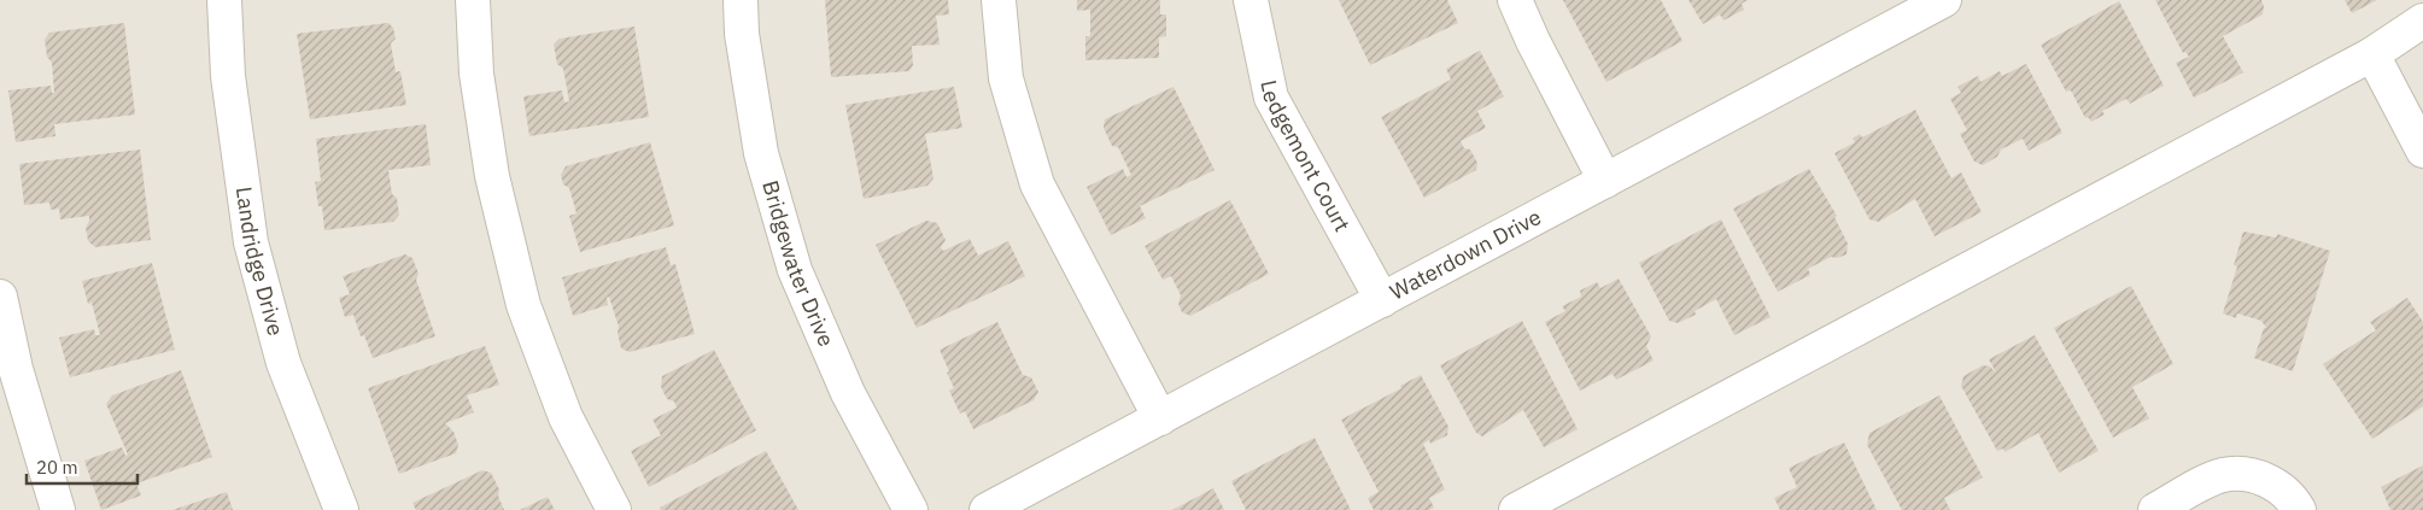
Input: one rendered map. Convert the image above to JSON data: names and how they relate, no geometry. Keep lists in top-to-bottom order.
{
  "streets": {
    "street": [
      "Ledgemont Court",
      "Waterdown Drive",
      "Landridge Drive",
      "Bridgewater Drive"
    ]
  },
  "crossings": [
    ["Ledgemont Court", "Waterdown Drive"]
  ],
  "scale_bar": "20 m"
}
